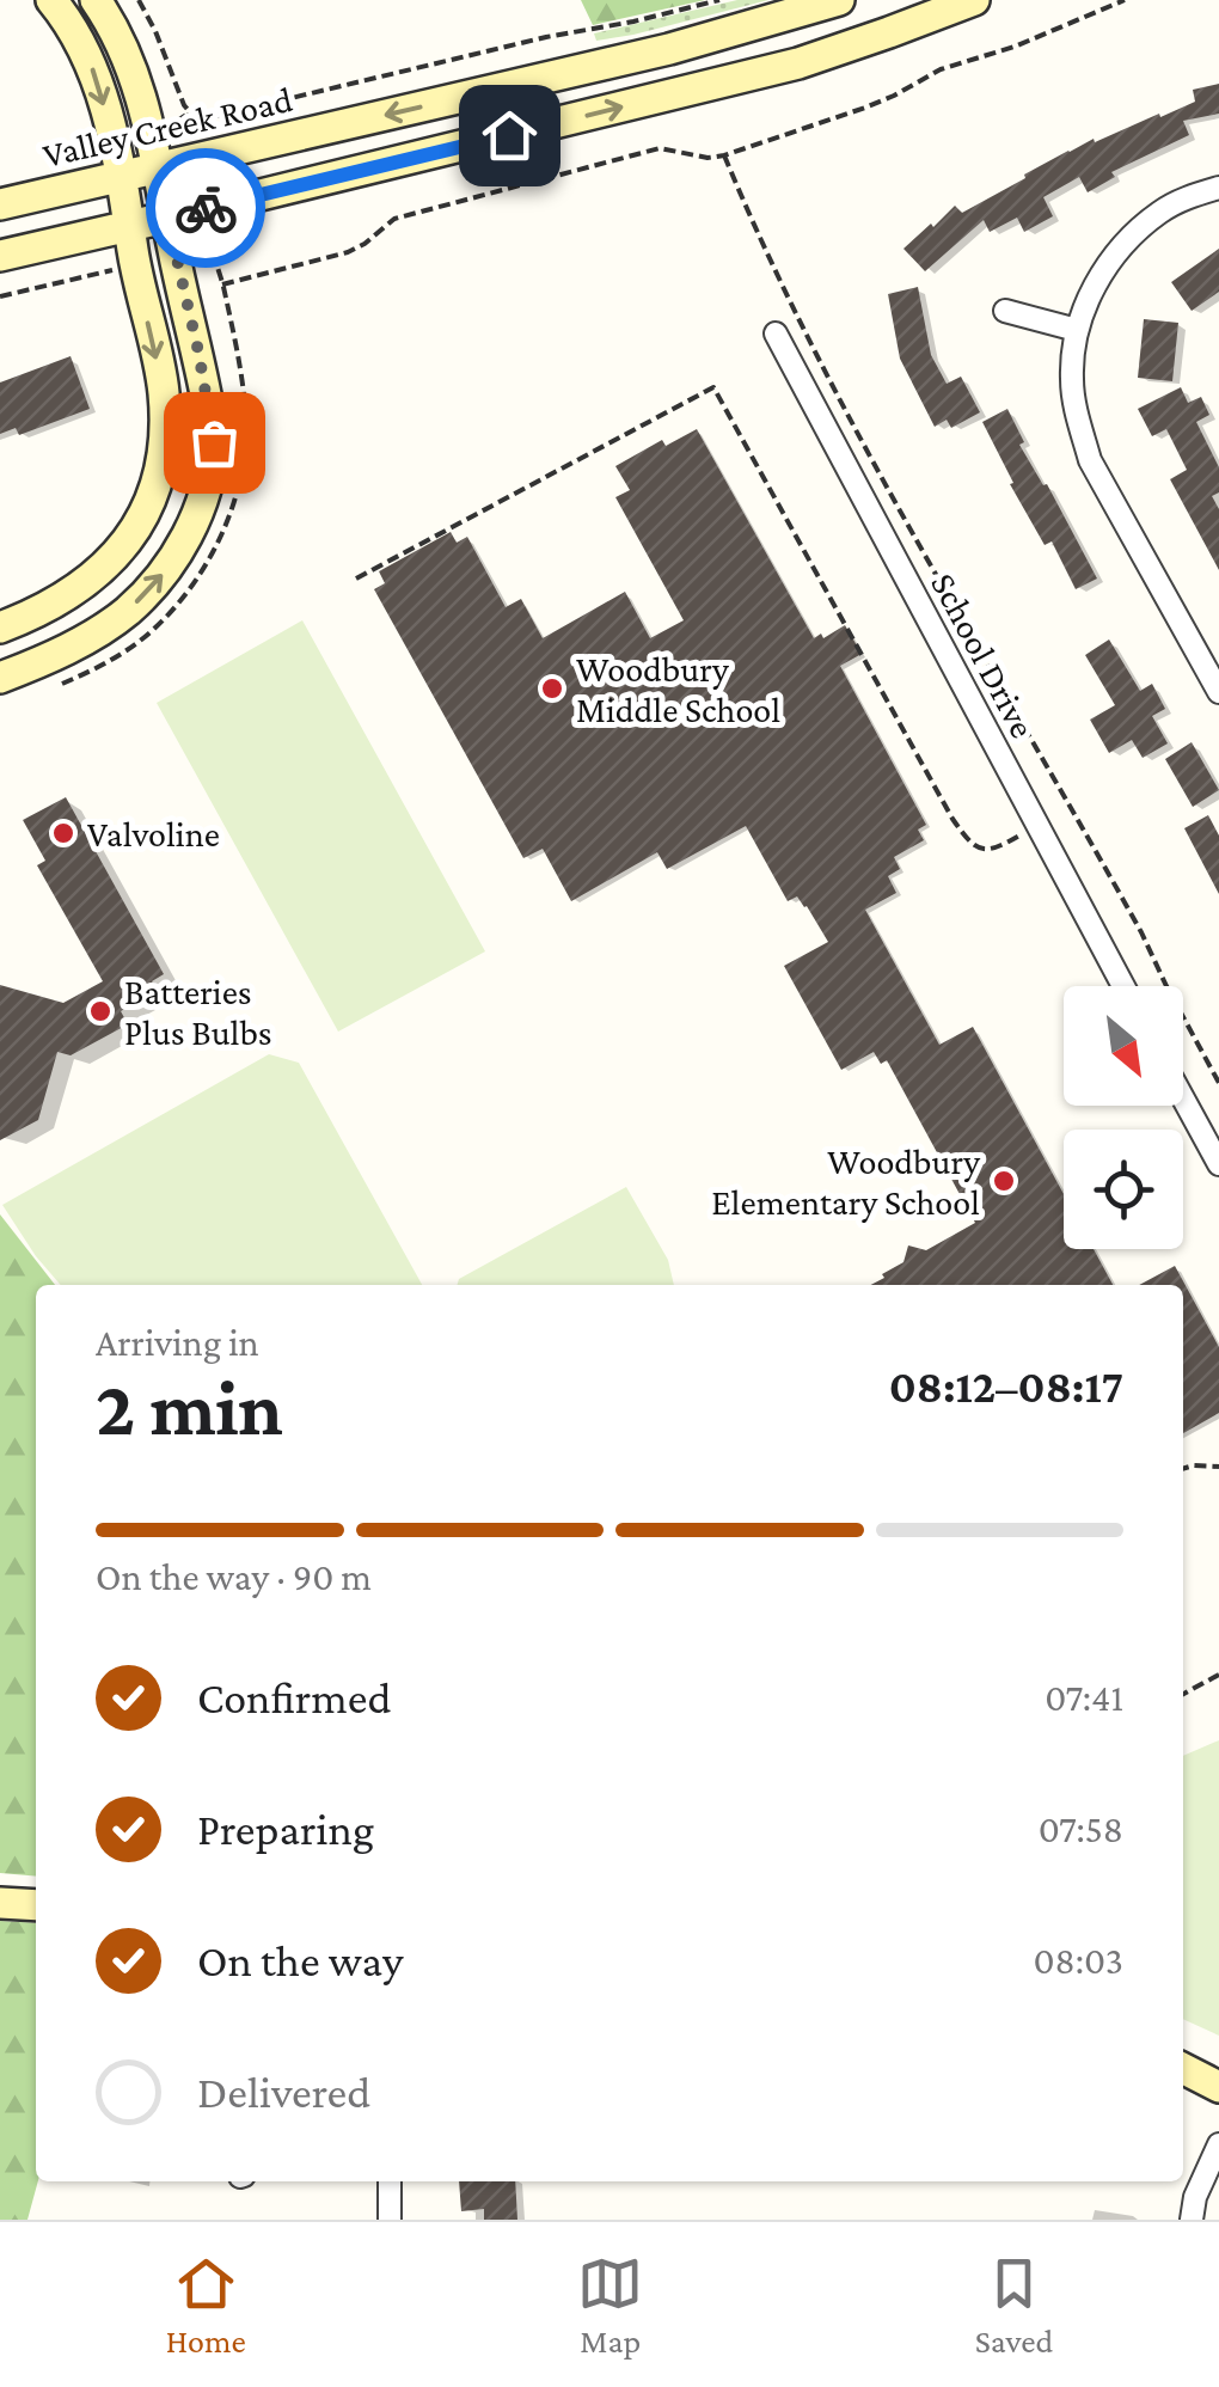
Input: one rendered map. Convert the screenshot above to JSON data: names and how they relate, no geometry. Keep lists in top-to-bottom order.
{
  "streets": {
    "main road": ["Valley Creek Road"],
    "street": ["School Drive"]
  },
  "places": [
    "Woodbury Middle School",
    "Valvoline",
    "Batteries Plus Bulbs",
    "Woodbury Elementary School"
  ],
  "north": "bottom right",
  "page": {
    "heading": ["2 min", "Arriving in", "08:12–08:17"],
    "bar": "On the way · 90 m",
    "list": [
      ["Confirmed", "07:41"],
      ["Preparing", "07:58"],
      ["On the way", "08:03"],
      "Delivered"
    ],
    "tabs": ["Home", "Map", "Saved"]
  }
}
